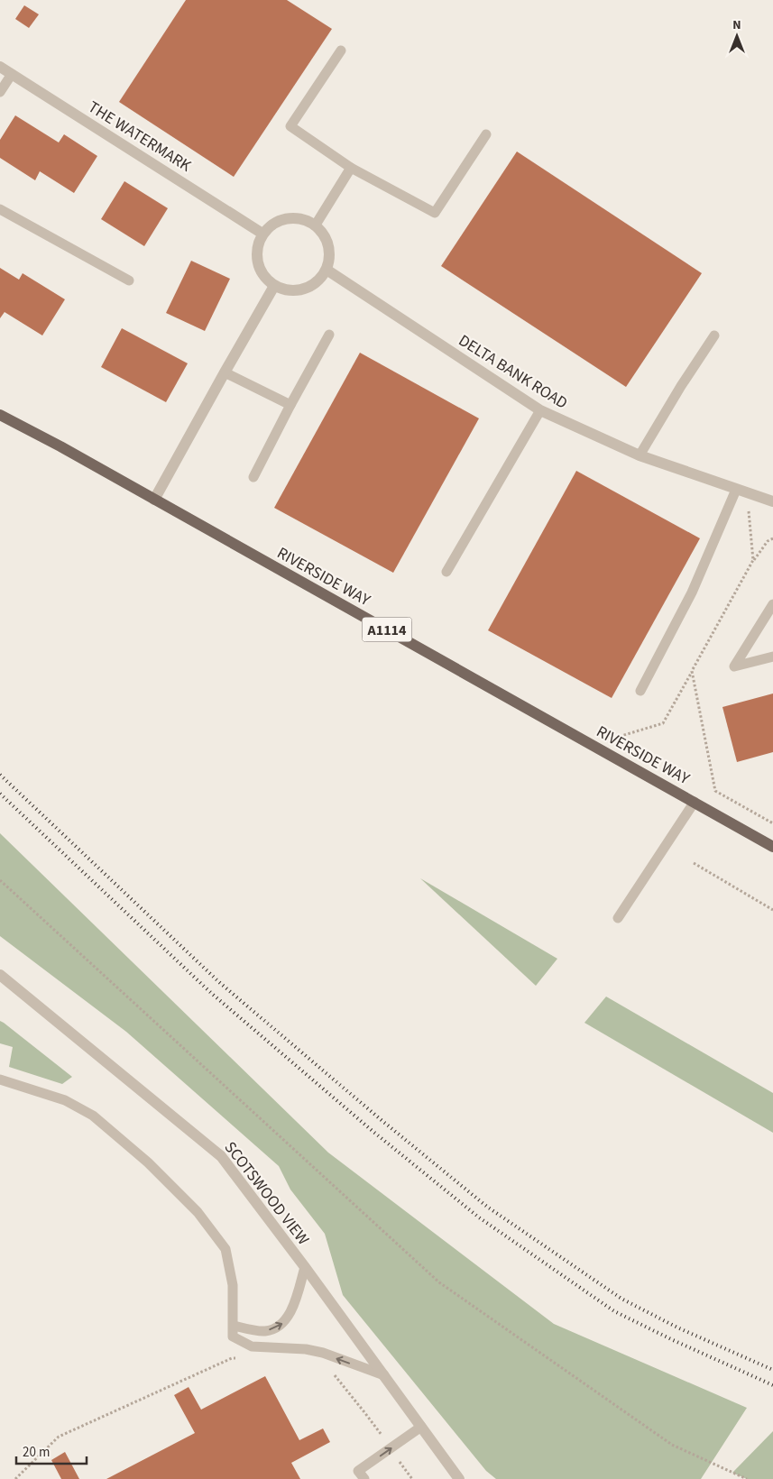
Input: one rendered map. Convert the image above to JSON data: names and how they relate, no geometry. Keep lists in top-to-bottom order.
{
  "streets": {
    "main road": ["RIVERSIDE WAY", "A1114"],
    "street": ["THE WATERMARK", "DELTA BANK ROAD", "SCOTSWOOD VIEW"]
  },
  "crossings": [
    ["THE WATERMARK", "DELTA BANK ROAD"]
  ],
  "scale_bar": "20 m",
  "north": "top"
}
